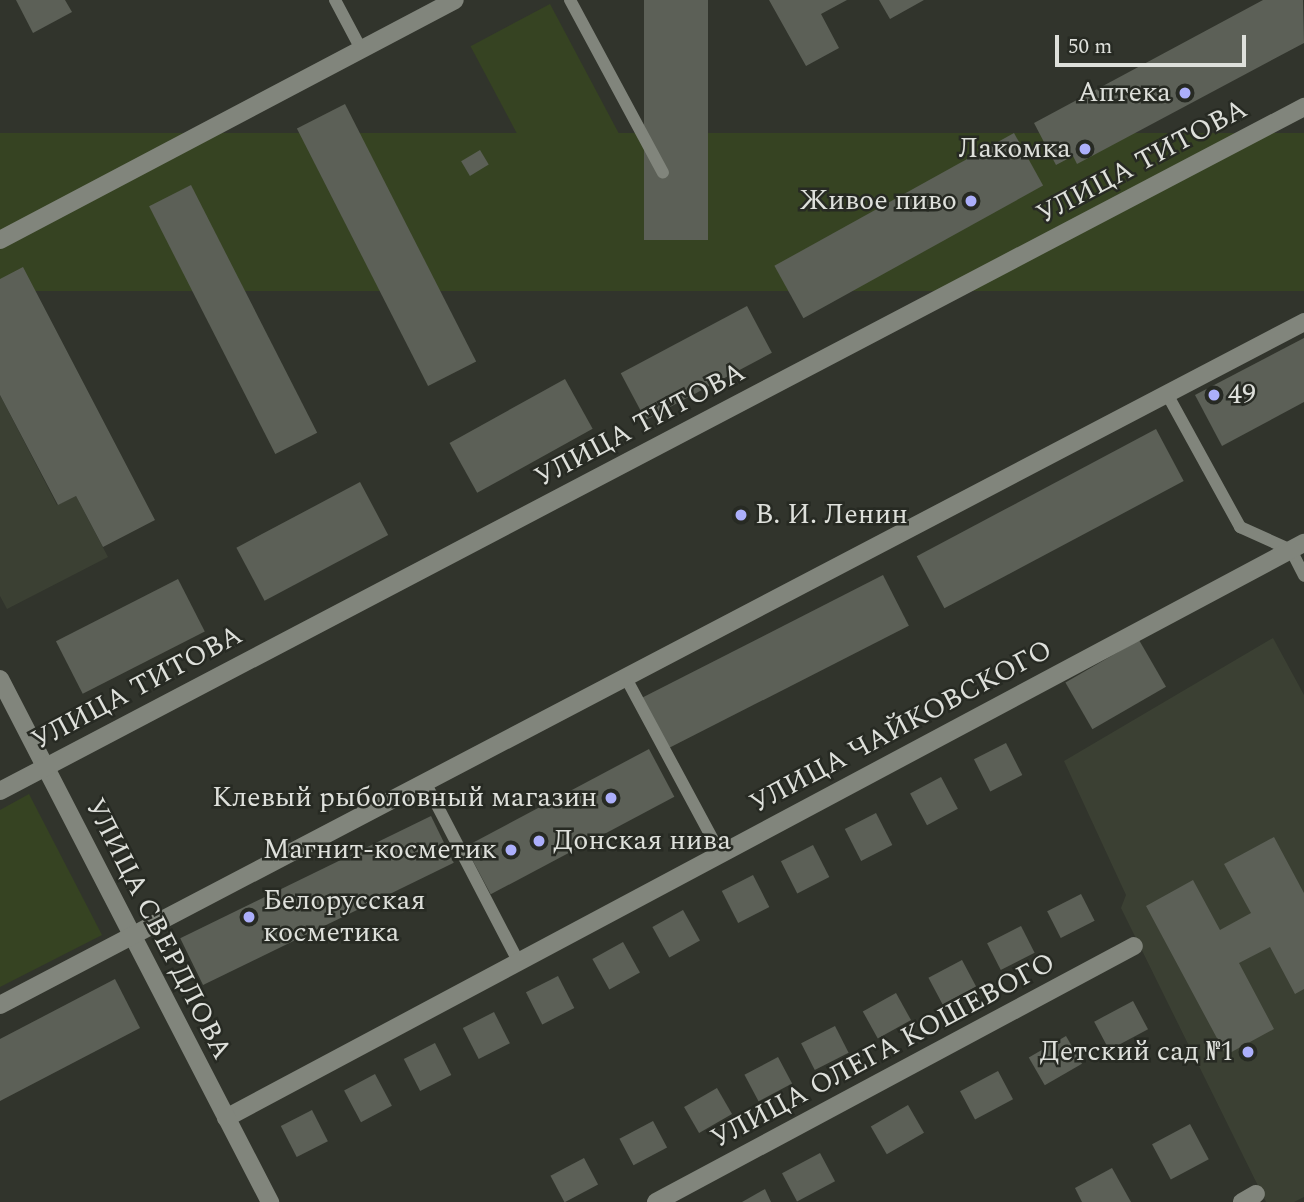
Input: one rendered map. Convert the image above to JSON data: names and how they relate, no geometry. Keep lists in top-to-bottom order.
{
  "streets": {
    "street": [
      "УЛИЦА ТИТОВА",
      "УЛИЦА ЧАЙКОВСКОГО",
      "УЛИЦА СВЕРДЛОВА",
      "УЛИЦА ОЛЕГА КОШЕВОГО"
    ]
  },
  "crossings": [
    ["УЛИЦА ТИТОВА", "УЛИЦА СВЕРДЛОВА"],
    ["УЛИЦА ЧАЙКОВСКОГО", "УЛИЦА СВЕРДЛОВА"]
  ],
  "places": [
    "Аптека",
    "Лакомка",
    "Живое пиво",
    "49",
    "В. И. Ленин",
    "Клевый рыболовный магазин",
    "Донская нива",
    "Магнит-косметик",
    "Белорусская косметика",
    "Детский сад №1"
  ],
  "scale_bar": "50 m"
}
